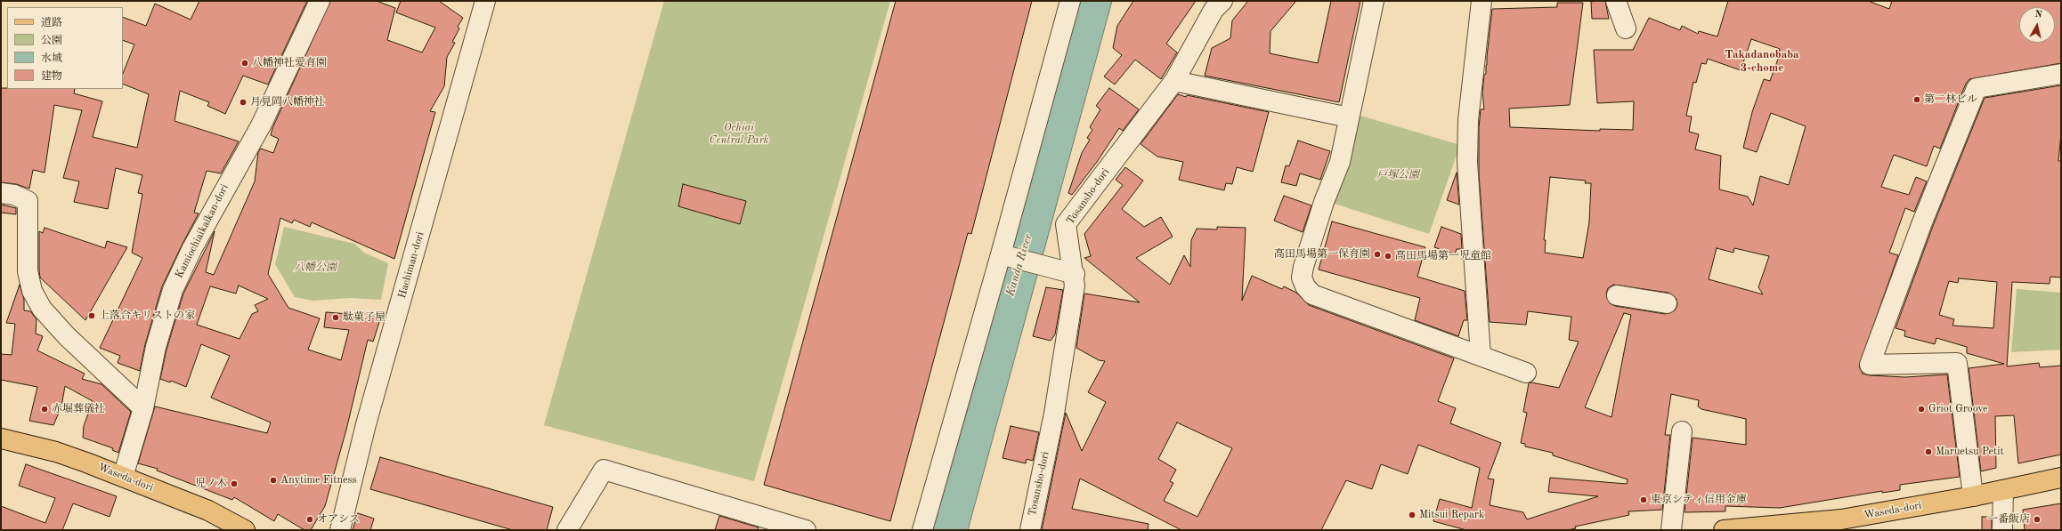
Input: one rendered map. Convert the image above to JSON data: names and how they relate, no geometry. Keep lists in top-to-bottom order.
{
  "streets": {
    "main road": ["Waseda-dori"],
    "street": ["Tosansho-dori", "Kamiochiaikaikan-dori", "Hachiman-dori"]
  },
  "crossings": [
    ["Kamiochiaikaikan-dori", "Waseda-dori"]
  ],
  "districts": ["Takadanobaba 3-chome"],
  "water": ["Kanda River"],
  "parks": ["Ochiai Central Park", "戸塚公園", "八幡公園"],
  "places": [
    "八幡神社愛育園",
    "第二林ビル",
    "月見岡八幡神社",
    "高田馬場第一保育園",
    "高田馬場第一児童館",
    "上落合キリストの家",
    "駄菓子屋",
    "赤堀葬儀社",
    "Griot Groove",
    "Maruetsu Petit",
    "Anytime Fitness",
    "児ノ木",
    "東京シティ信用金庫",
    "Mitsui Repark",
    "オアシス",
    "一番飯店"
  ],
  "legend": [
    "道路",
    "公園",
    "水域",
    "建物"
  ],
  "north": "top"
}
